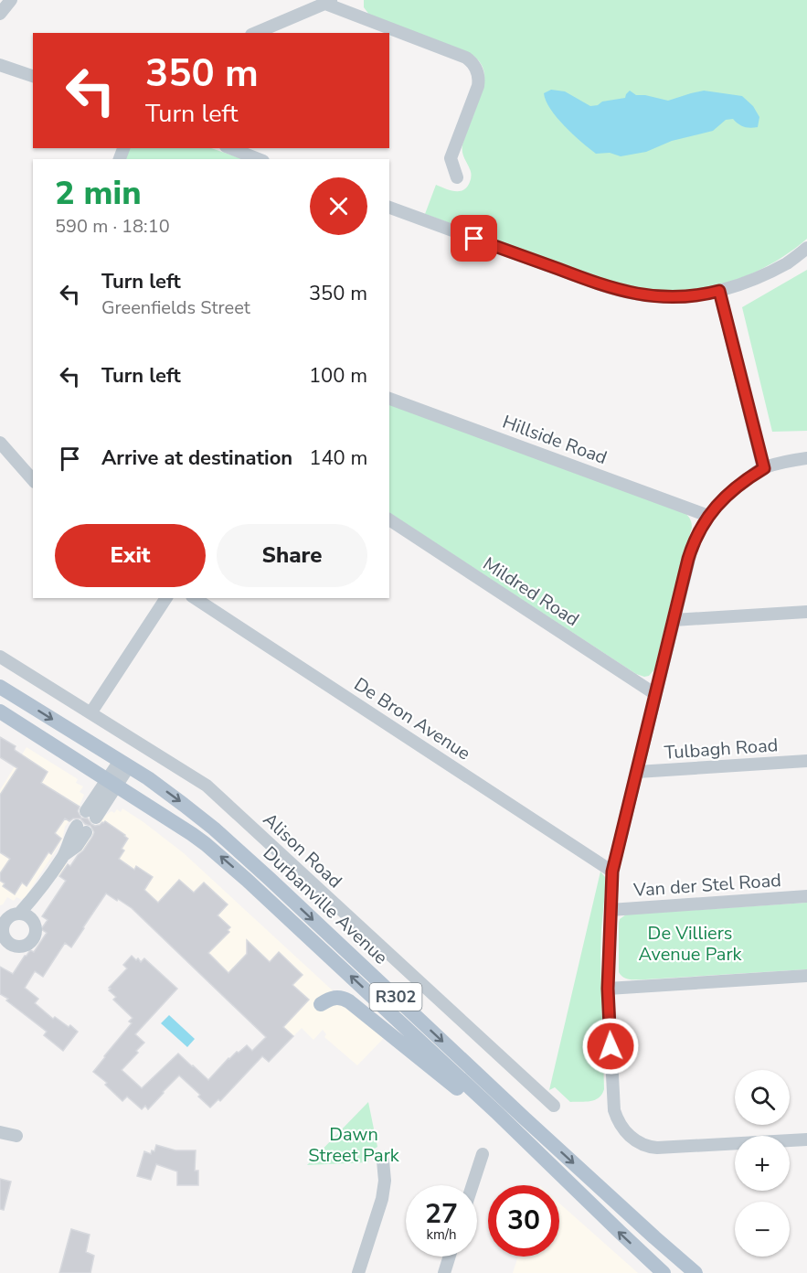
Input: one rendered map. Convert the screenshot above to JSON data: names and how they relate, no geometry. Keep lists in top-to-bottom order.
{
  "streets": {
    "main road": ["Durbanville Avenue", "R302"],
    "street": [
      "Hillside Road",
      "Mildred Road",
      "De Bron Avenue",
      "Tulbagh Road",
      "Alison Road",
      "Van der Stel Road"
    ]
  },
  "parks": ["De Villiers Avenue Park", "Dawn Street Park"],
  "page": {
    "turn": ["350 m", "Turn left"],
    "heading": ["2 min", "590 m · 18:10"],
    "list": [
      {
        "name": "Turn left",
        "note": "Greenfields Street",
        "value": "350 m"
      },
      {
        "name": "Turn left",
        "value": "100 m"
      },
      {
        "name": "Arrive at destination",
        "value": "140 m"
      }
    ],
    "buttons": ["Exit", "Share"],
    "map_buttons": ["+", "−"],
    "speed": "27 km/h",
    "limit": "30"
  }
}
